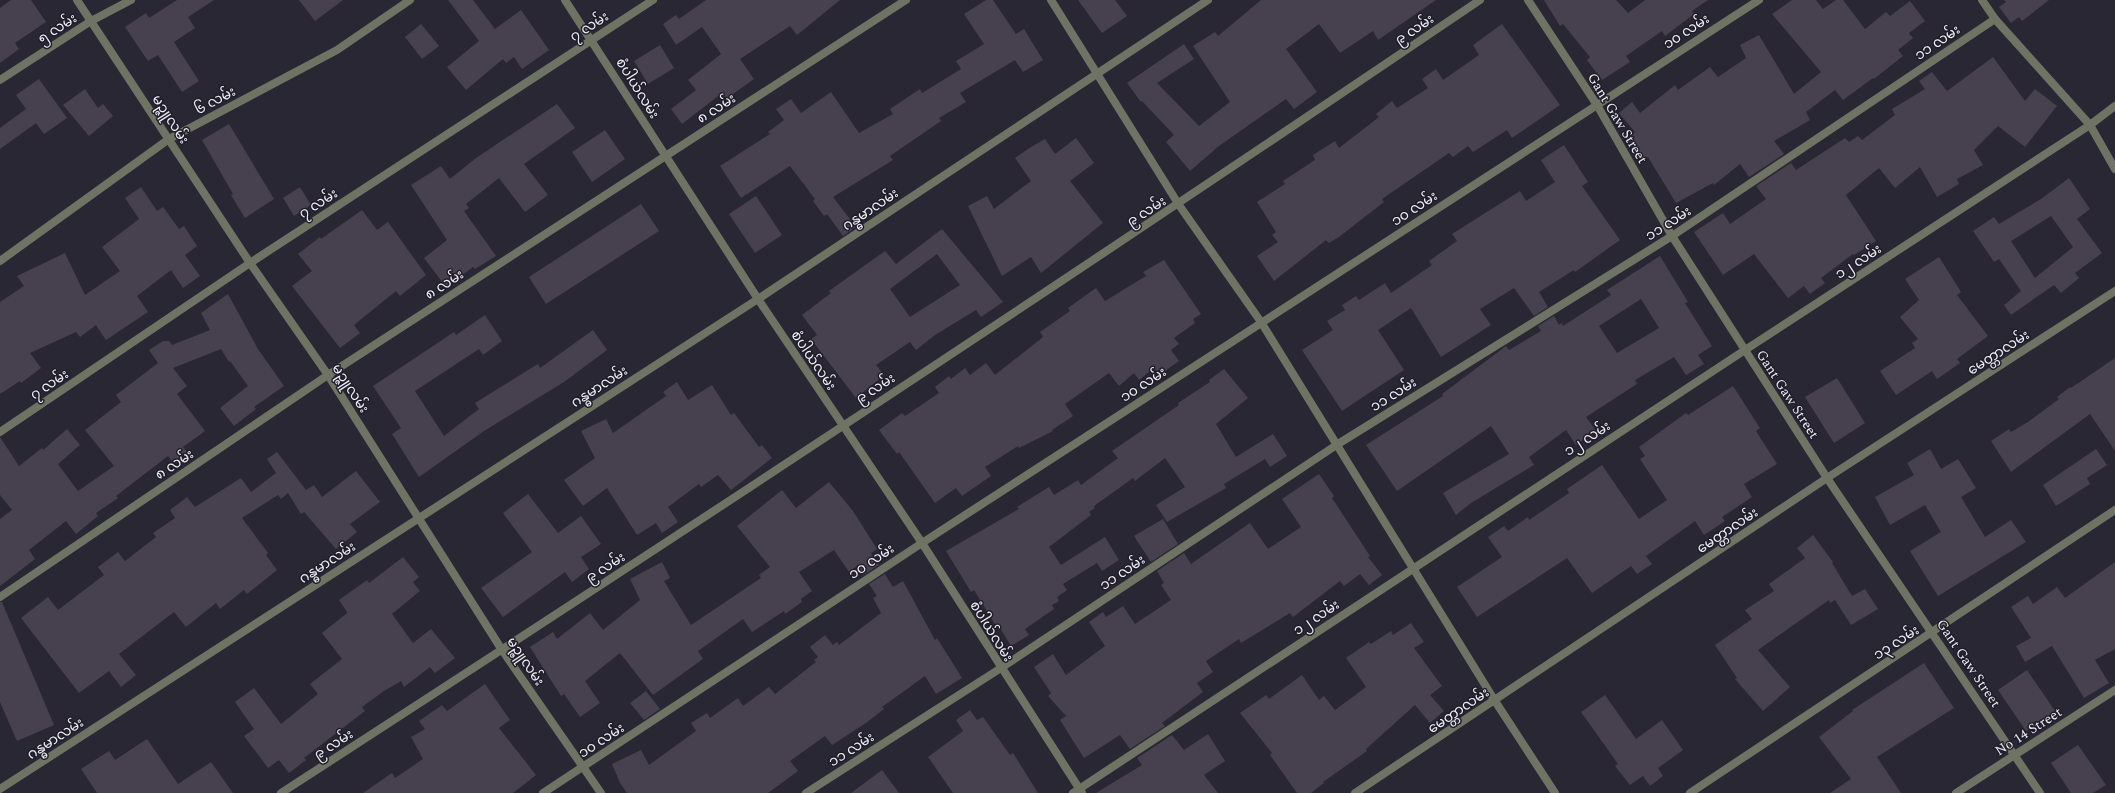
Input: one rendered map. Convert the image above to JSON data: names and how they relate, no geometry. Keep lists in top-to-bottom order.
{
  "streets": {
    "street": [
      "၇ လမ်း",
      "၅ လမ်း",
      "၉ လမ်း",
      "၁၀ လမ်း",
      "၁၁ လမ်း",
      "စံပါယ်လမ်း",
      "၆ လမ်း",
      "၈ လမ်း",
      "Gant Gaw Street",
      "မဉ္ဇူလမ်း",
      "ဂန္ဓမာလမ်း",
      "၁၂ လမ်း",
      "မေတ္တာလမ်း",
      "၁၃ လမ်း",
      "No 14 Street"
    ]
  },
  "crossings": [
    ["၇ လမ်း", "စံပါယ်လမ်း"],
    ["၇ လမ်း", "မဉ္ဇူလမ်း"],
    ["၅ လမ်း", "မဉ္ဇူလမ်း"],
    ["၉ လမ်း", "စံပါယ်လမ်း"],
    ["၉ လမ်း", "မဉ္ဇူလမ်း"],
    ["၁၀ လမ်း", "စံပါယ်လမ်း"],
    ["၁၀ လမ်း", "Gant Gaw Street"],
    ["၁၀ လမ်း", "မဉ္ဇူလမ်း"],
    ["၁၁ လမ်း", "စံပါယ်လမ်း"],
    ["၁၁ လမ်း", "Gant Gaw Street"],
    ["စံပါယ်လမ်း", "၈ လမ်း"],
    ["စံပါယ်လမ်း", "ဂန္ဓမာလမ်း"],
    ["စံပါယ်လမ်း", "၁၂ လမ်း"],
    ["၆ လမ်း", "မဉ္ဇူလမ်း"],
    ["၈ လမ်း", "မဉ္ဇူလမ်း"],
    ["Gant Gaw Street", "၁၂ လမ်း"],
    ["Gant Gaw Street", "မေတ္တာလမ်း"],
    ["Gant Gaw Street", "၁၃ လမ်း"],
    ["Gant Gaw Street", "No 14 Street"],
    ["မဉ္ဇူလမ်း", "ဂန္ဓမာလမ်း"]
  ]
}
